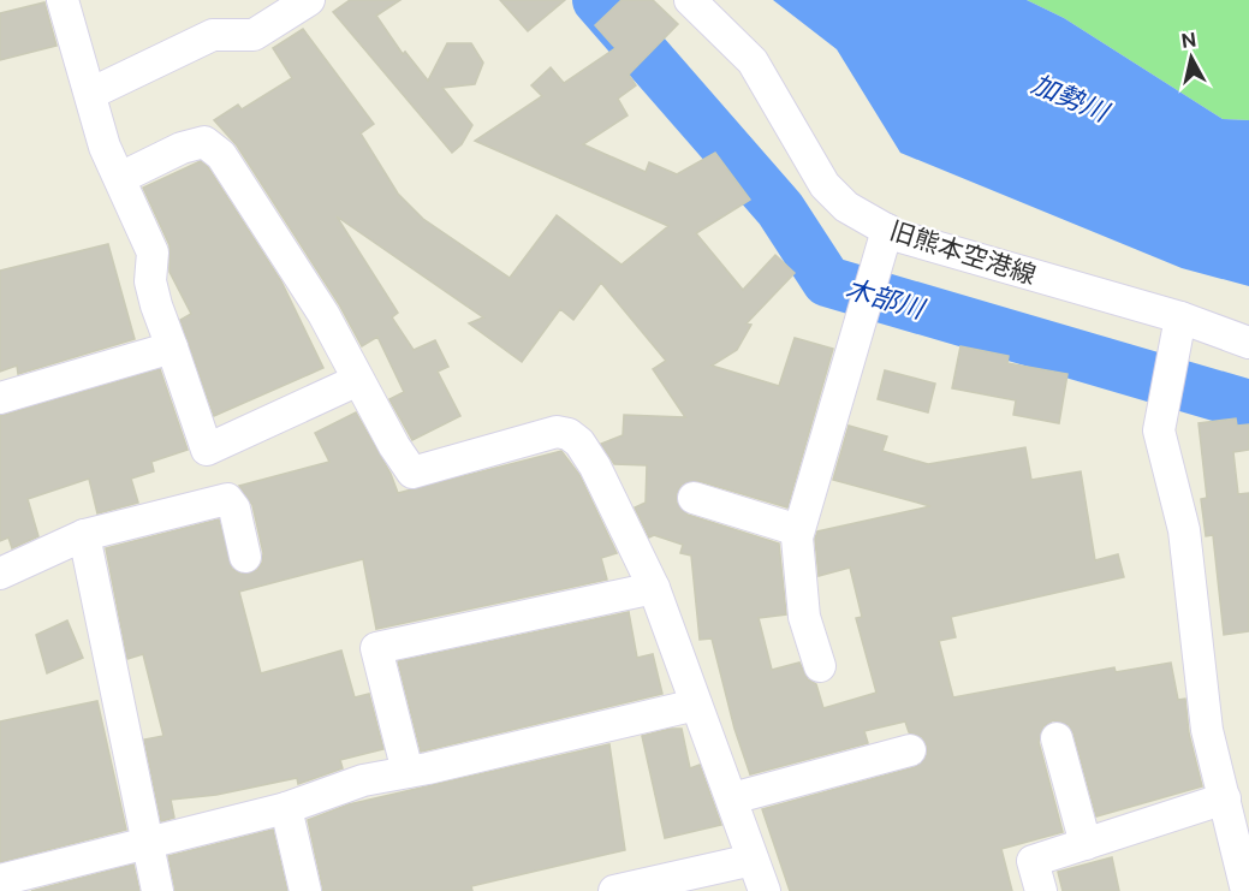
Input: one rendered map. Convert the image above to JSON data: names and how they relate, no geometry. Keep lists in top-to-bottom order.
{
  "streets": {
    "street": ["旧熊本空港線"]
  },
  "water": ["加勢川", "木部川"],
  "north": "top"
}
